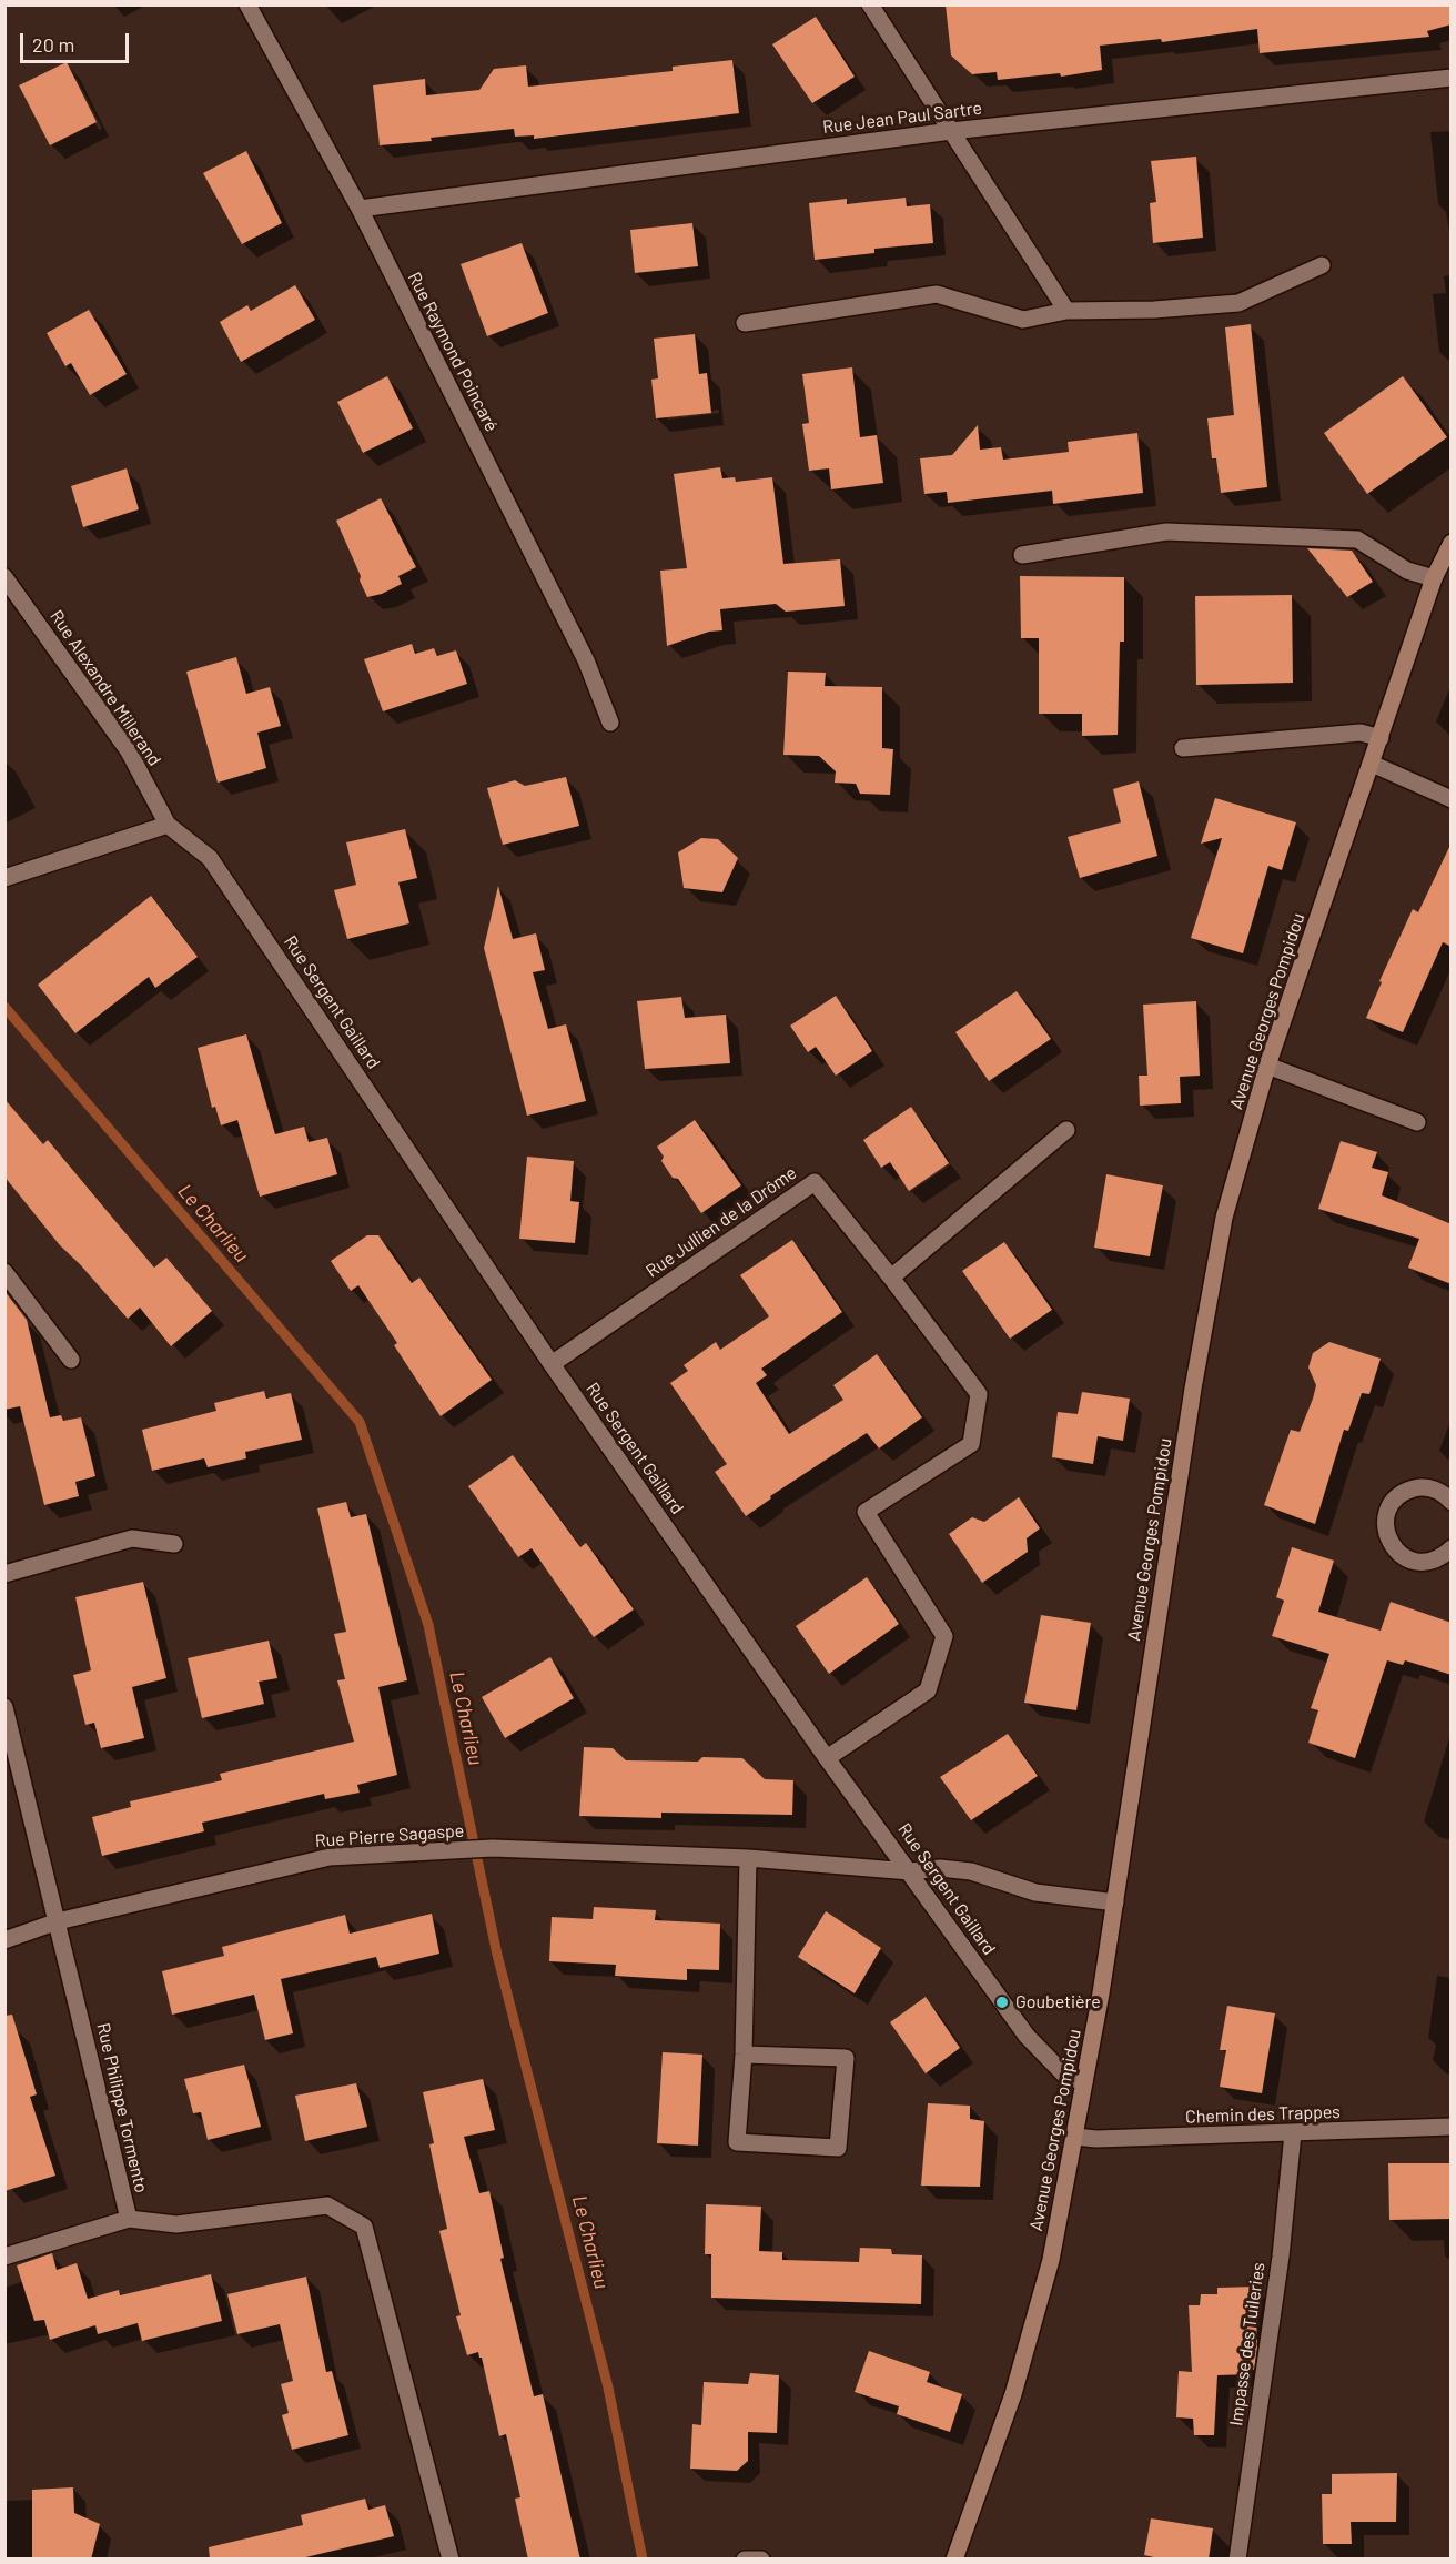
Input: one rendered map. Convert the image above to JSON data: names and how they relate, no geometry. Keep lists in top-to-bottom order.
{
  "streets": {
    "main road": ["Avenue Georges Pompidou"],
    "street": [
      "Rue Jean Paul Sartre",
      "Rue Raymond Poincaré",
      "Rue Alexandre Millerand",
      "Rue Sergent Gaillard",
      "Rue Jullien de la Drôme",
      "Rue Pierre Sagaspe",
      "Rue Philippe Tormento",
      "Chemin des Trappes",
      "Impasse des Tuileries"
    ]
  },
  "crossings": [
    ["Rue Jean Paul Sartre", "Rue Raymond Poincaré"],
    ["Rue Alexandre Millerand", "Rue Sergent Gaillard"],
    ["Rue Sergent Gaillard", "Avenue Georges Pompidou"],
    ["Rue Sergent Gaillard", "Rue Jullien de la Drôme"],
    ["Rue Sergent Gaillard", "Rue Pierre Sagaspe"],
    ["Avenue Georges Pompidou", "Rue Pierre Sagaspe"],
    ["Avenue Georges Pompidou", "Chemin des Trappes"],
    ["Rue Pierre Sagaspe", "Rue Philippe Tormento"],
    ["Chemin des Trappes", "Impasse des Tuileries"]
  ],
  "water": ["Le Charlieu"],
  "places": ["Goubetière"],
  "scale_bar": "20 m"
}
